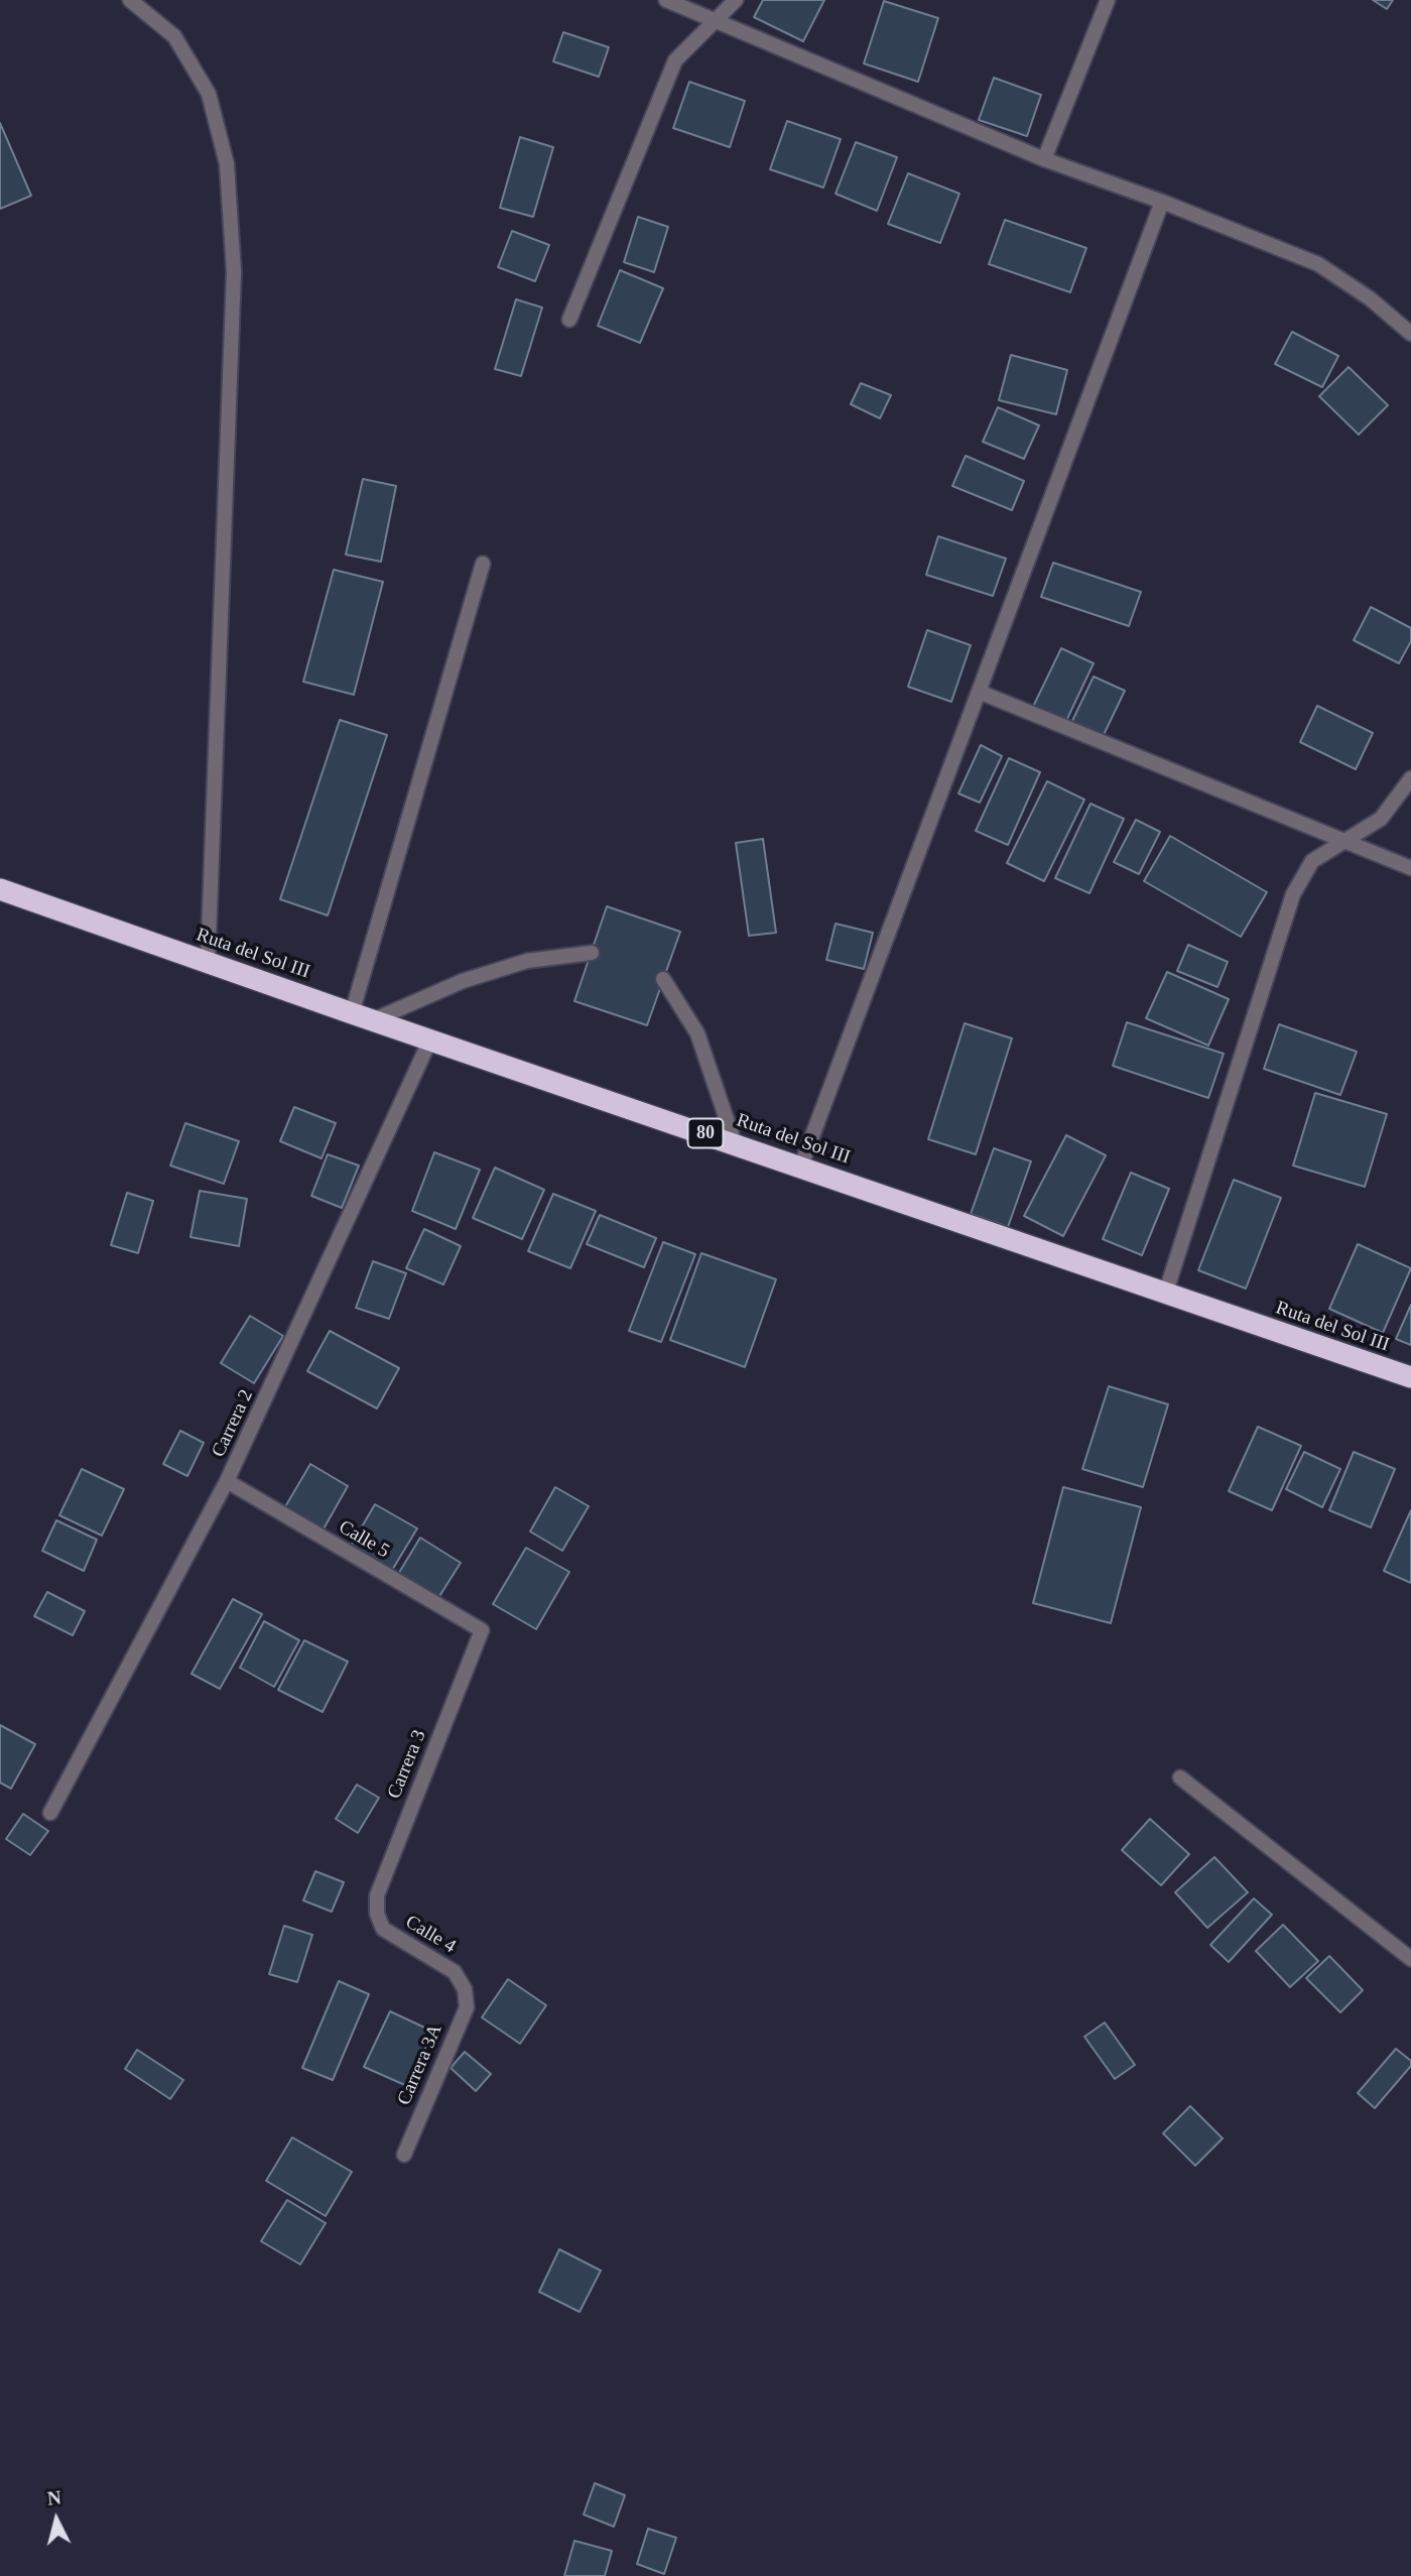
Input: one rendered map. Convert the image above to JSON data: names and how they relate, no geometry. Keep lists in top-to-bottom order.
{
  "streets": {
    "highway": ["Ruta del Sol III", "80"],
    "street": [
      "Carrera 2",
      "Calle 5",
      "Carrera 3",
      "Calle 4",
      "Carrera 3A"
    ]
  },
  "crossings": [
    ["Ruta del Sol III", "Carrera 2"],
    ["Carrera 2", "Calle 5"],
    ["Calle 5", "Carrera 3"],
    ["Carrera 3", "Calle 4"],
    ["Calle 4", "Carrera 3A"]
  ],
  "north": "top"
}
